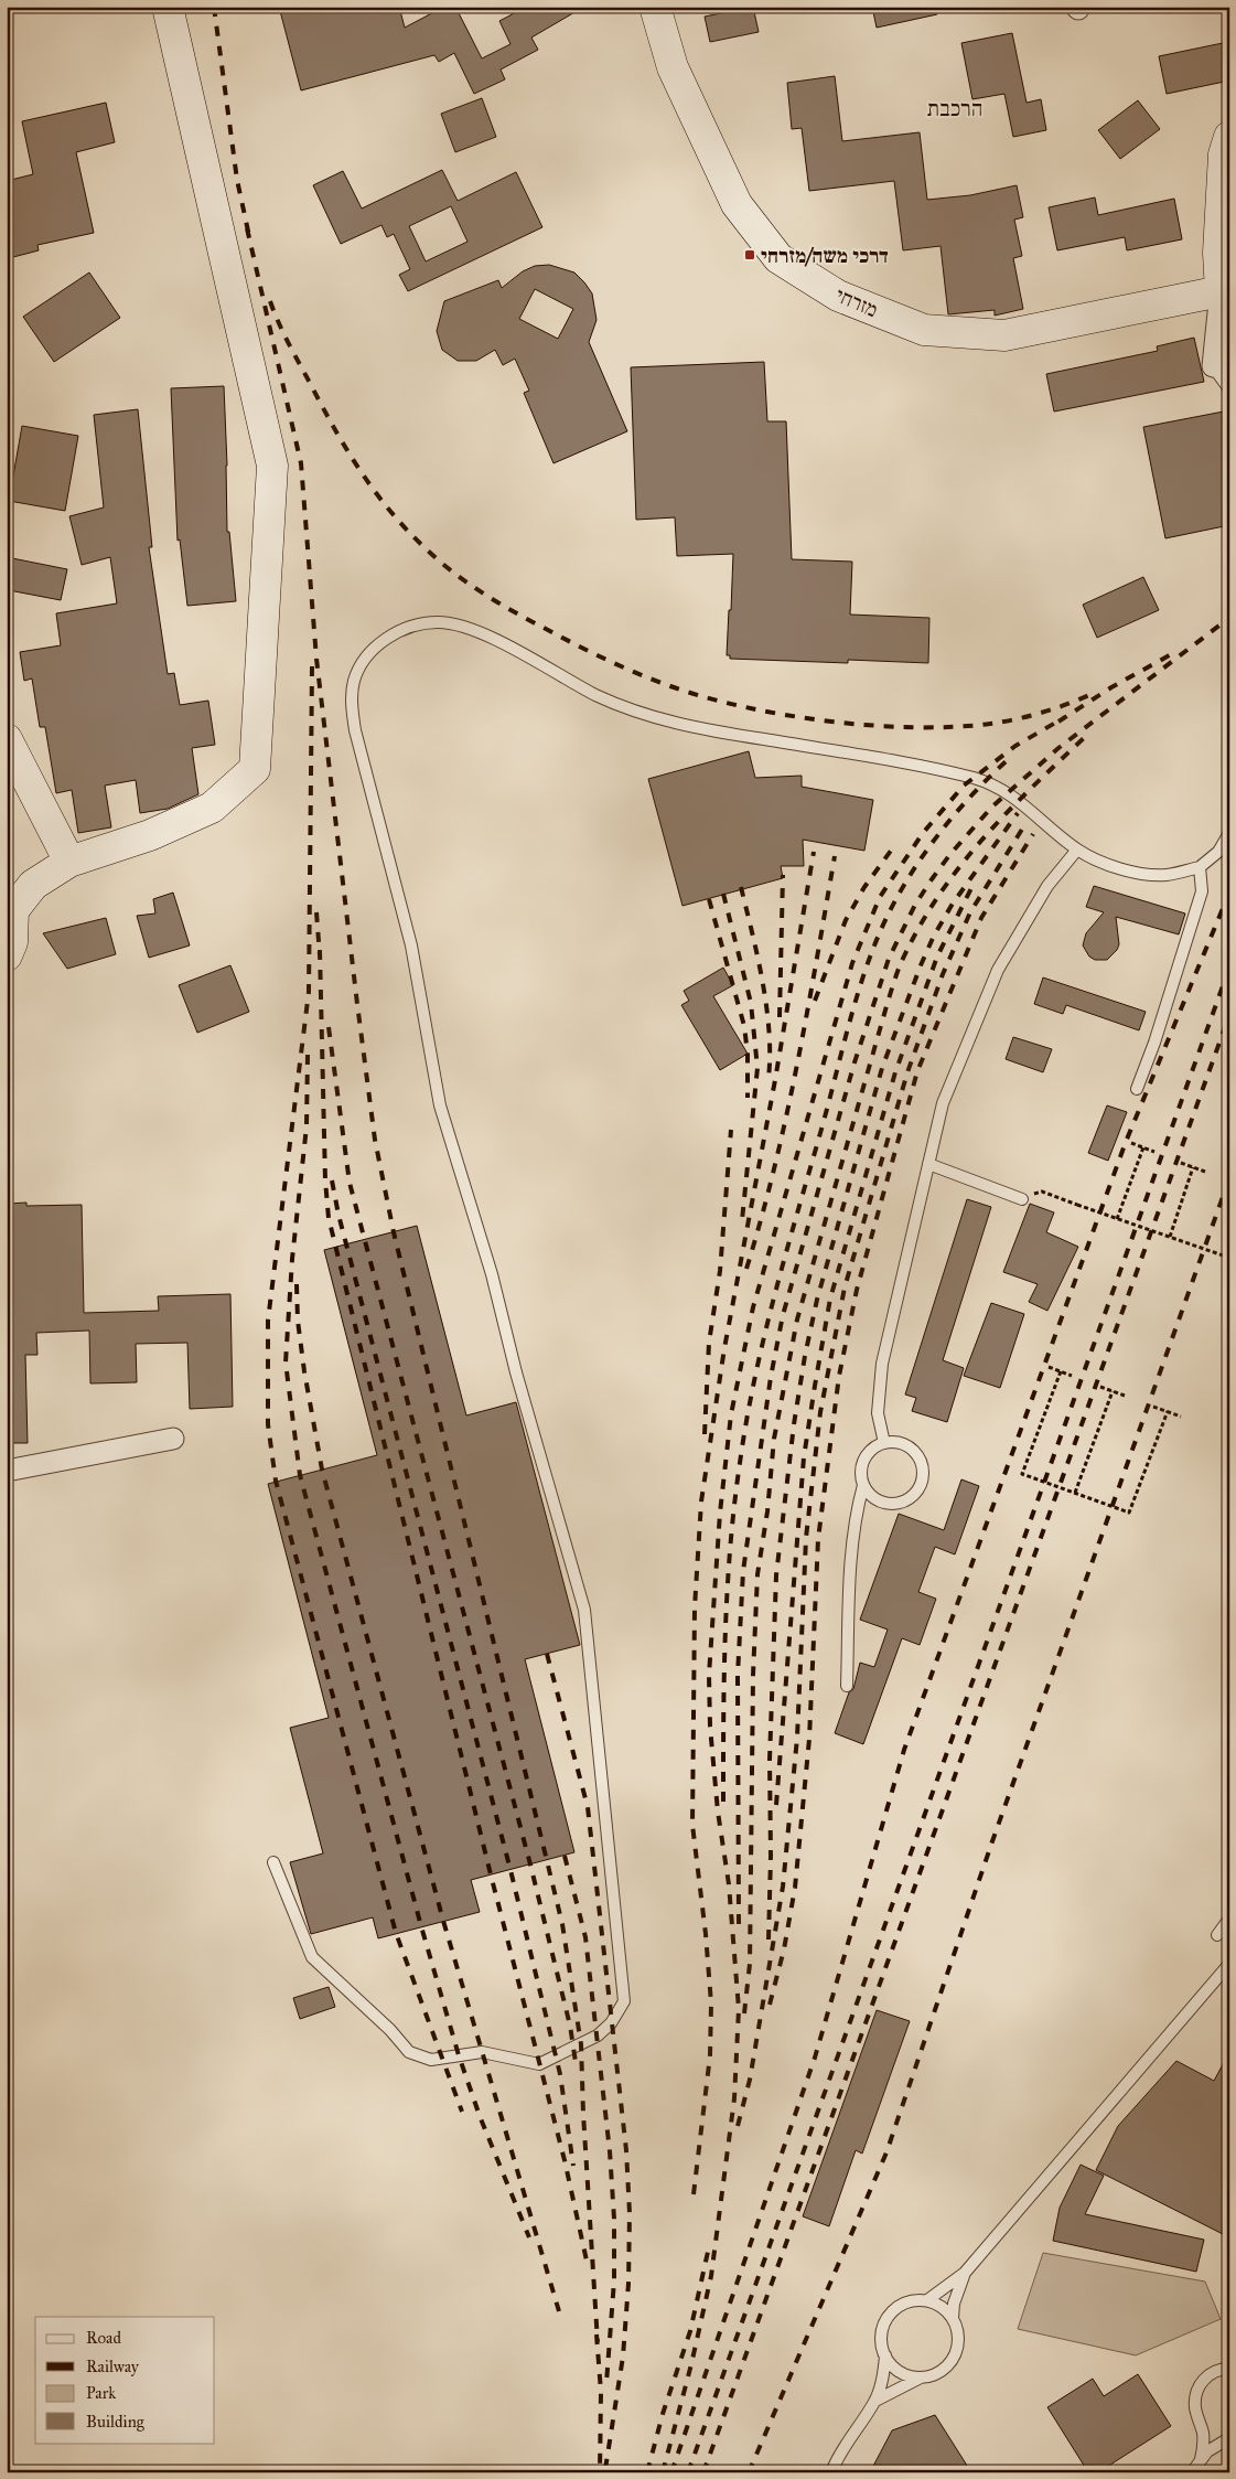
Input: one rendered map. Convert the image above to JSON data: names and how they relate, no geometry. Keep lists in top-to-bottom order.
{
  "streets": {
    "street": ["מזרחי"]
  },
  "districts": ["הרכבת"],
  "places": {
    "transit": ["דרכי משה/מזרחי"]
  },
  "legend": [
    "Road",
    "Railway",
    "Park",
    "Building"
  ]
}
